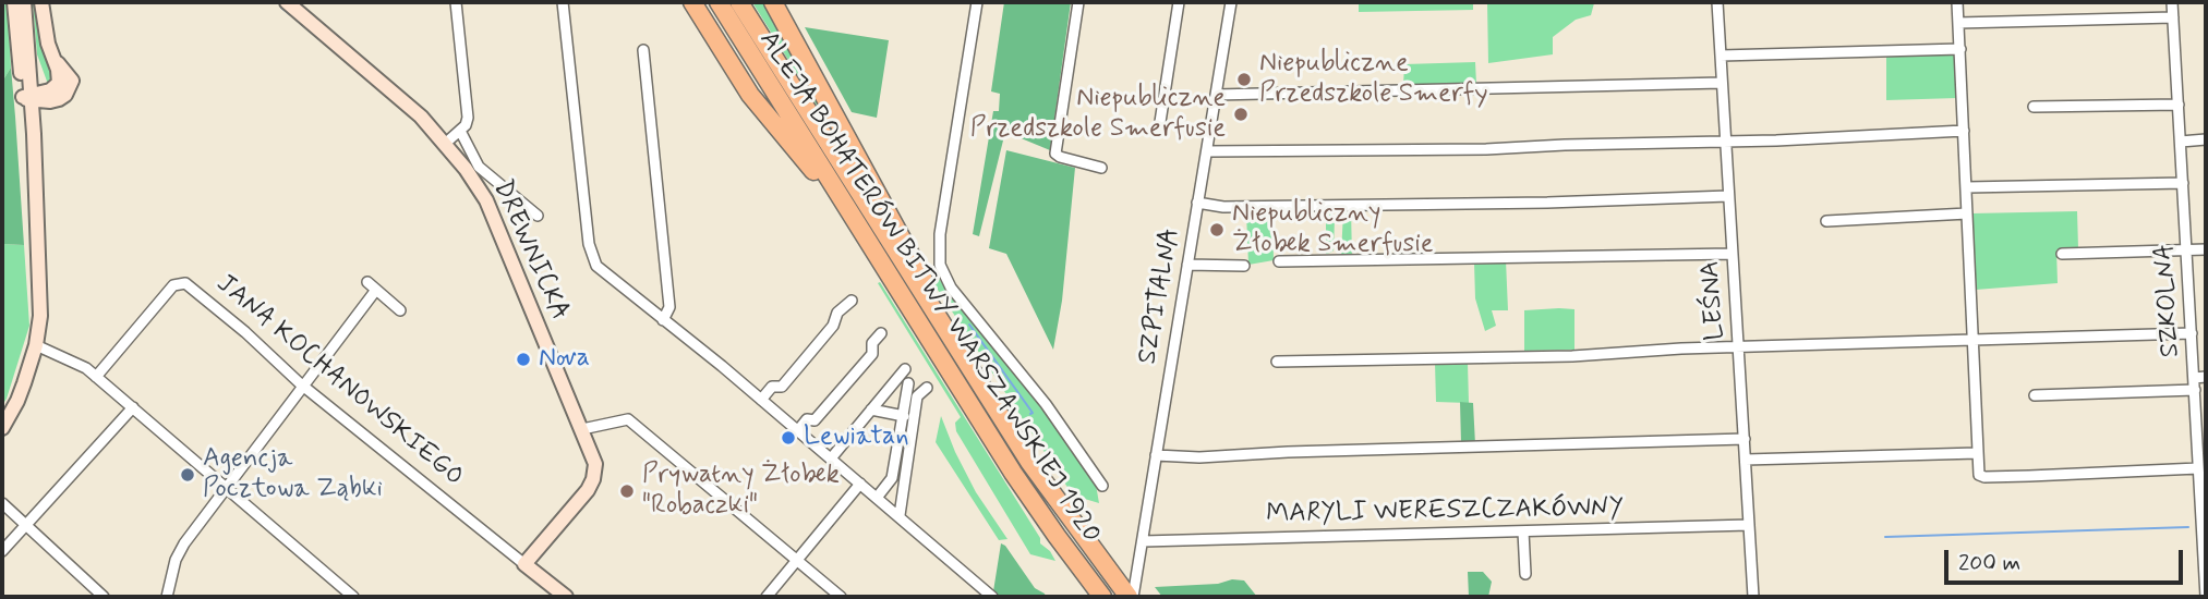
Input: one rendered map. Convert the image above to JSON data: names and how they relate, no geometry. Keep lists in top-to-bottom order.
{
  "streets": {
    "highway": ["ALEJA BOHATERÓW BITWY WARSZAWSKIEJ 1920"],
    "street": [
      "DREWNICKA",
      "SZPITALNA",
      "LEŚNA",
      "SZKOLNA",
      "JANA KOCHANOWSKIEGO",
      "MARYLI WERESZCZAKÓWNY"
    ]
  },
  "crossings": [
    ["DREWNICKA", "JANA KOCHANOWSKIEGO"],
    ["ALEJA BOHATERÓW BITWY WARSZAWSKIEJ 1920", "SZPITALNA"],
    ["SZPITALNA", "MARYLI WERESZCZAKÓWNY"],
    ["LEŚNA", "MARYLI WERESZCZAKÓWNY"]
  ],
  "places": [
    "Niepubliczne Przedszkole Smerfy",
    "Niepubliczne Przedszkole Smerfusie",
    "Niepubliczny Żłobek Smerfusie",
    "Nova",
    "Lewiatan",
    "Agencja Pocztowa Ząbki",
    "Prywatny Żłobek \"Robaczki\""
  ],
  "scale_bar": "200 m"
}
